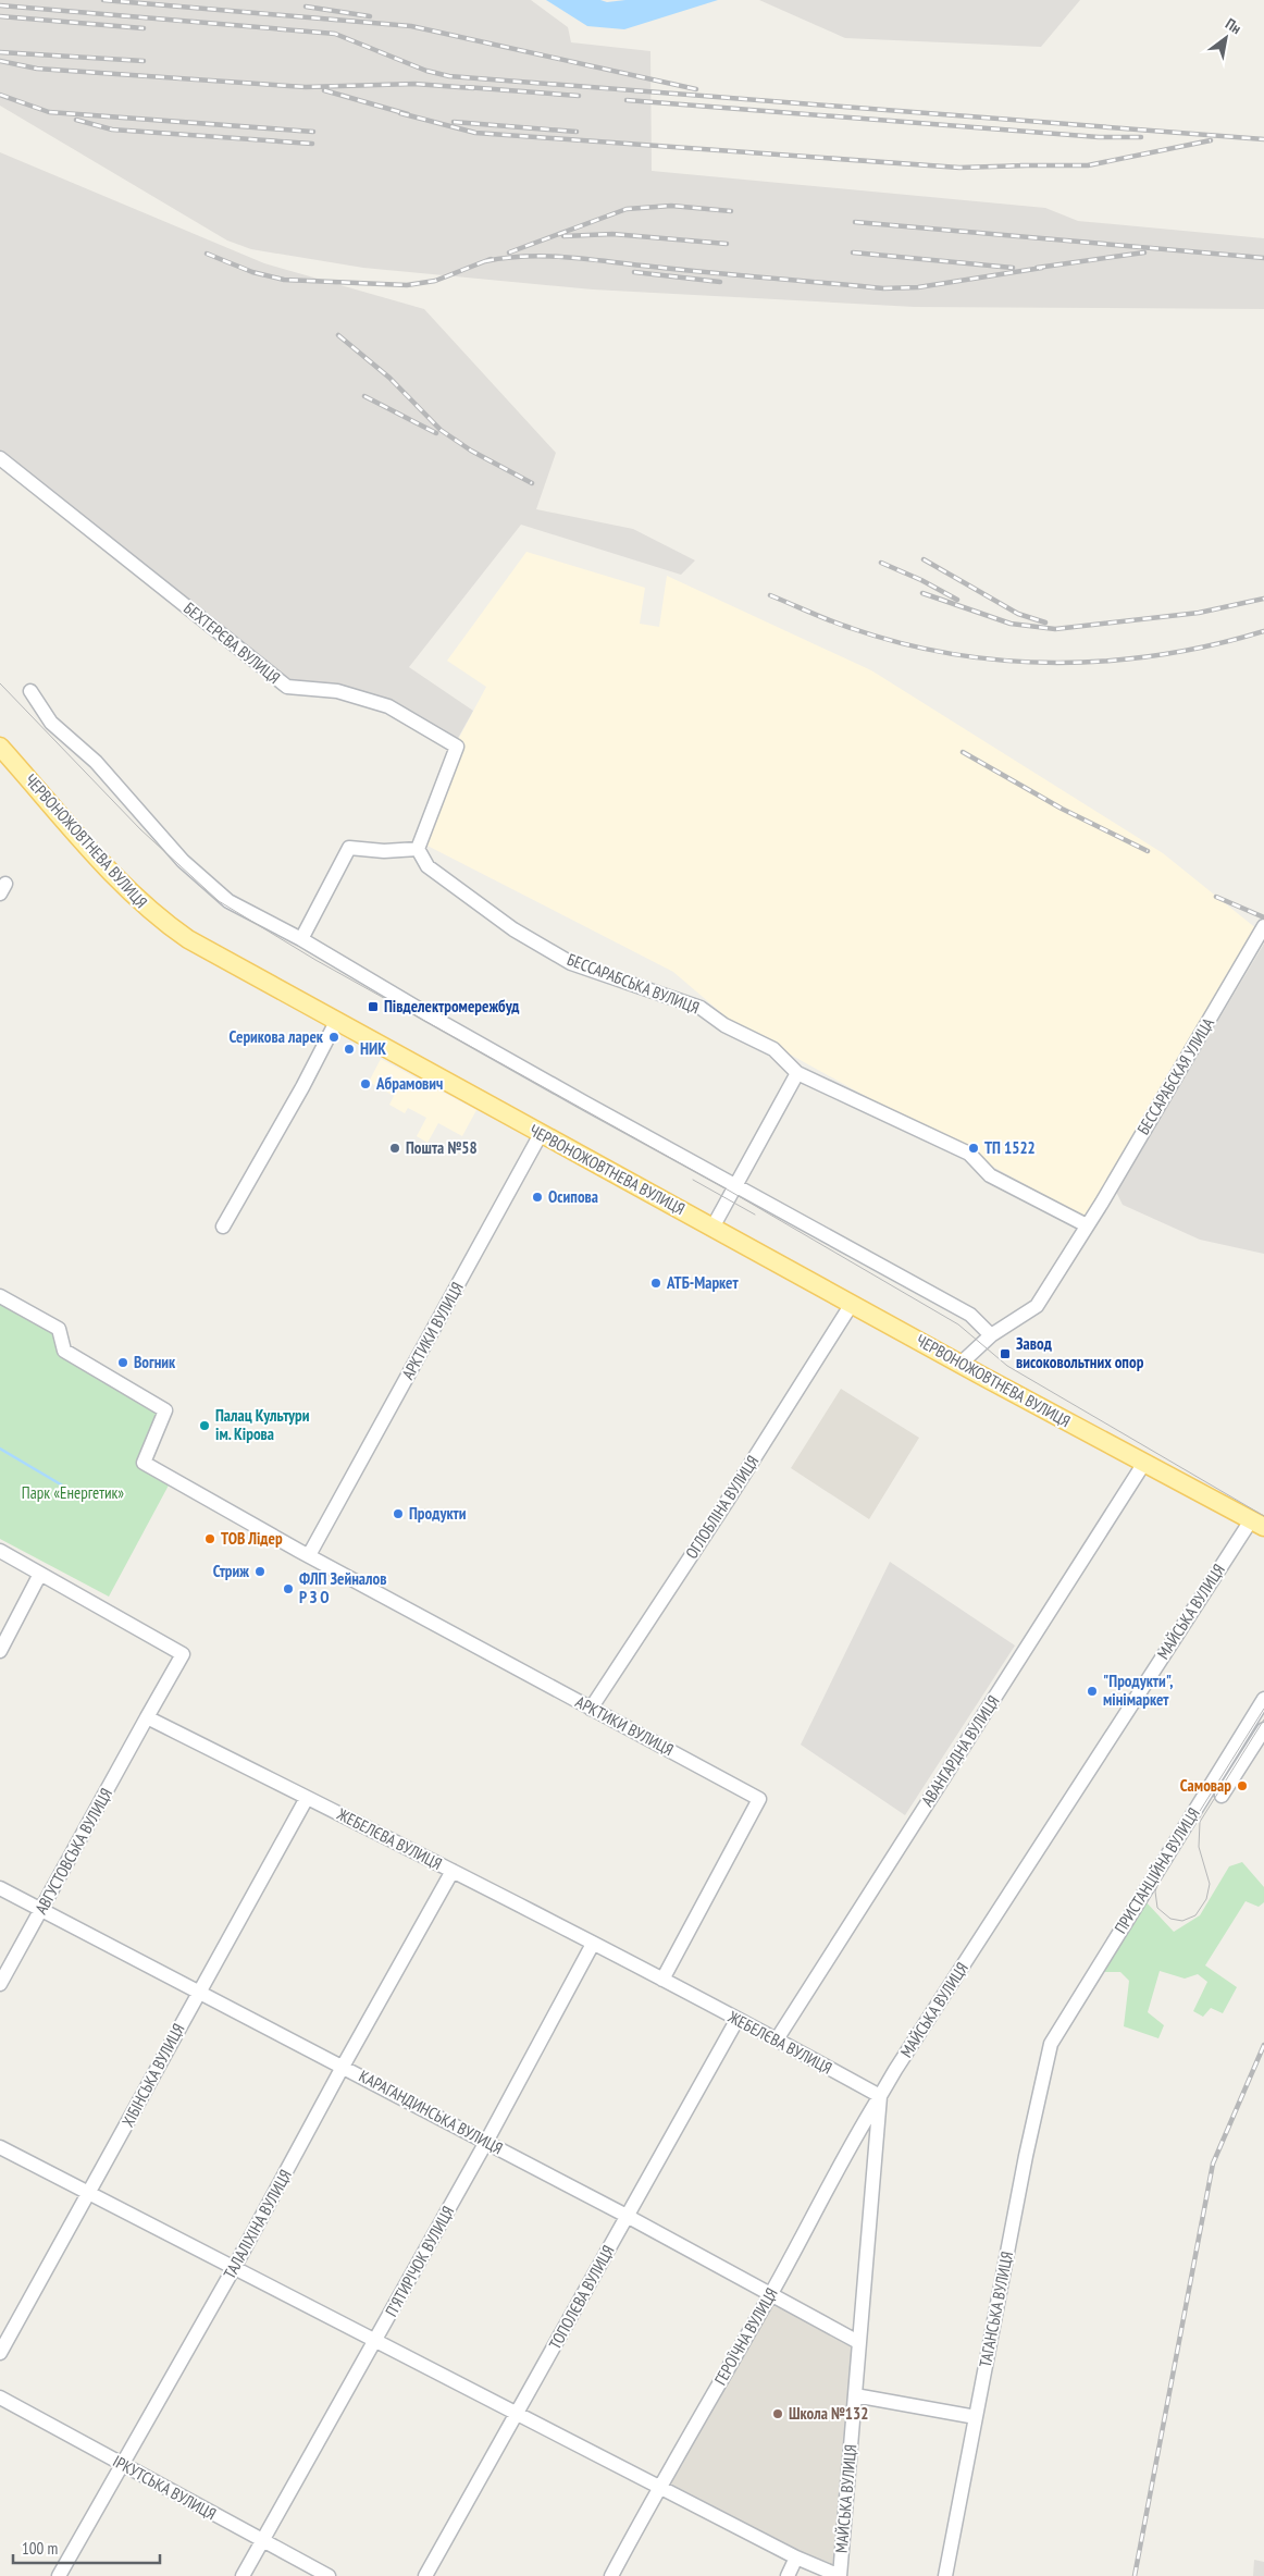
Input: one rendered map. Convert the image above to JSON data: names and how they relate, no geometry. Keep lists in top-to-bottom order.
{
  "streets": {
    "main road": ["ЧЕРВОНОЖОВТНЕВА ВУЛИЦЯ"],
    "street": [
      "БЕХТЕРЄВА ВУЛИЦЯ",
      "БЕССАРАБСЬКА ВУЛИЦЯ",
      "БЕССАРАБСКАЯ УЛИЦА",
      "АРКТИКИ ВУЛИЦЯ",
      "ОГЛОБЛІНА ВУЛИЦЯ",
      "МАЙСЬКА ВУЛИЦЯ",
      "АВАНГАРДНА ВУЛИЦЯ",
      "ЖЕБЕЛЄВА ВУЛИЦЯ",
      "АВГУСТОВСЬКА ВУЛИЦЯ",
      "ПРИСТАНЦІЙНА ВУЛИЦЯ",
      "ХІБІНСЬКА ВУЛИЦЯ",
      "КАРАГАНДИНСЬКА ВУЛИЦЯ",
      "ТАЛАЛІХІНА ВУЛИЦЯ",
      "П’ЯТИРІЧОК ВУЛИЦЯ",
      "ТОПОЛЄВА ВУЛИЦЯ",
      "ТАГАНСЬКА ВУЛИЦЯ",
      "ГЕРОЇЧНА ВУЛИЦЯ",
      "ІРКУТСЬКА ВУЛИЦЯ"
    ]
  },
  "crossings": [
    ["БЕХТЕРЄВА ВУЛИЦЯ", "БЕССАРАБСЬКА ВУЛИЦЯ"],
    ["ЧЕРВОНОЖОВТНЕВА ВУЛИЦЯ", "БЕССАРАБСКАЯ УЛИЦА"],
    ["ЧЕРВОНОЖОВТНЕВА ВУЛИЦЯ", "АРКТИКИ ВУЛИЦЯ"],
    ["ЧЕРВОНОЖОВТНЕВА ВУЛИЦЯ", "ОГЛОБЛІНА ВУЛИЦЯ"],
    ["ЧЕРВОНОЖОВТНЕВА ВУЛИЦЯ", "МАЙСЬКА ВУЛИЦЯ"],
    ["ЧЕРВОНОЖОВТНЕВА ВУЛИЦЯ", "АВАНГАРДНА ВУЛИЦЯ"],
    ["АРКТИКИ ВУЛИЦЯ", "ОГЛОБЛІНА ВУЛИЦЯ"],
    ["АРКТИКИ ВУЛИЦЯ", "ЖЕБЕЛЄВА ВУЛИЦЯ"],
    ["МАЙСЬКА ВУЛИЦЯ", "ЖЕБЕЛЄВА ВУЛИЦЯ"],
    ["МАЙСЬКА ВУЛИЦЯ", "КАРАГАНДИНСЬКА ВУЛИЦЯ"],
    ["МАЙСЬКА ВУЛИЦЯ", "ГЕРОЇЧНА ВУЛИЦЯ"],
    ["АВАНГАРДНА ВУЛИЦЯ", "ЖЕБЕЛЄВА ВУЛИЦЯ"],
    ["ЖЕБЕЛЄВА ВУЛИЦЯ", "АВГУСТОВСЬКА ВУЛИЦЯ"],
    ["ЖЕБЕЛЄВА ВУЛИЦЯ", "ХІБІНСЬКА ВУЛИЦЯ"],
    ["ЖЕБЕЛЄВА ВУЛИЦЯ", "ТАЛАЛІХІНА ВУЛИЦЯ"],
    ["ЖЕБЕЛЄВА ВУЛИЦЯ", "П’ЯТИРІЧОК ВУЛИЦЯ"],
    ["ЖЕБЕЛЄВА ВУЛИЦЯ", "ТОПОЛЄВА ВУЛИЦЯ"],
    ["ЖЕБЕЛЄВА ВУЛИЦЯ", "ГЕРОЇЧНА ВУЛИЦЯ"],
    ["АВГУСТОВСЬКА ВУЛИЦЯ", "КАРАГАНДИНСЬКА ВУЛИЦЯ"],
    ["ПРИСТАНЦІЙНА ВУЛИЦЯ", "ТАГАНСЬКА ВУЛИЦЯ"],
    ["ХІБІНСЬКА ВУЛИЦЯ", "КАРАГАНДИНСЬКА ВУЛИЦЯ"],
    ["КАРАГАНДИНСЬКА ВУЛИЦЯ", "ТАЛАЛІХІНА ВУЛИЦЯ"],
    ["КАРАГАНДИНСЬКА ВУЛИЦЯ", "П’ЯТИРІЧОК ВУЛИЦЯ"],
    ["КАРАГАНДИНСЬКА ВУЛИЦЯ", "ТОПОЛЄВА ВУЛИЦЯ"],
    ["КАРАГАНДИНСЬКА ВУЛИЦЯ", "ГЕРОЇЧНА ВУЛИЦЯ"],
    ["ТАЛАЛІХІНА ВУЛИЦЯ", "ІРКУТСЬКА ВУЛИЦЯ"],
    ["П’ЯТИРІЧОК ВУЛИЦЯ", "ІРКУТСЬКА ВУЛИЦЯ"]
  ],
  "parks": ["Парк «Енергетик»"],
  "places": {
    "transit": ["Півделектромережбуд", "Завод високовольтних опор"],
    "other": [
      "Серикова ларек",
      "НИК",
      "Абрамович",
      "Пошта №58",
      "ТП 1522",
      "Осипова",
      "АТБ-Маркет",
      "Вогник",
      "Палац Культури ім. Кірова",
      "Продукти",
      "ТОВ Лідер",
      "Стриж",
      "ФЛП Зейналов Р З О",
      "\"Продукти\", мінімаркет",
      "Самовар",
      "Школа №132"
    ]
  },
  "scale_bar": "100 m",
  "north": "top right"
}
